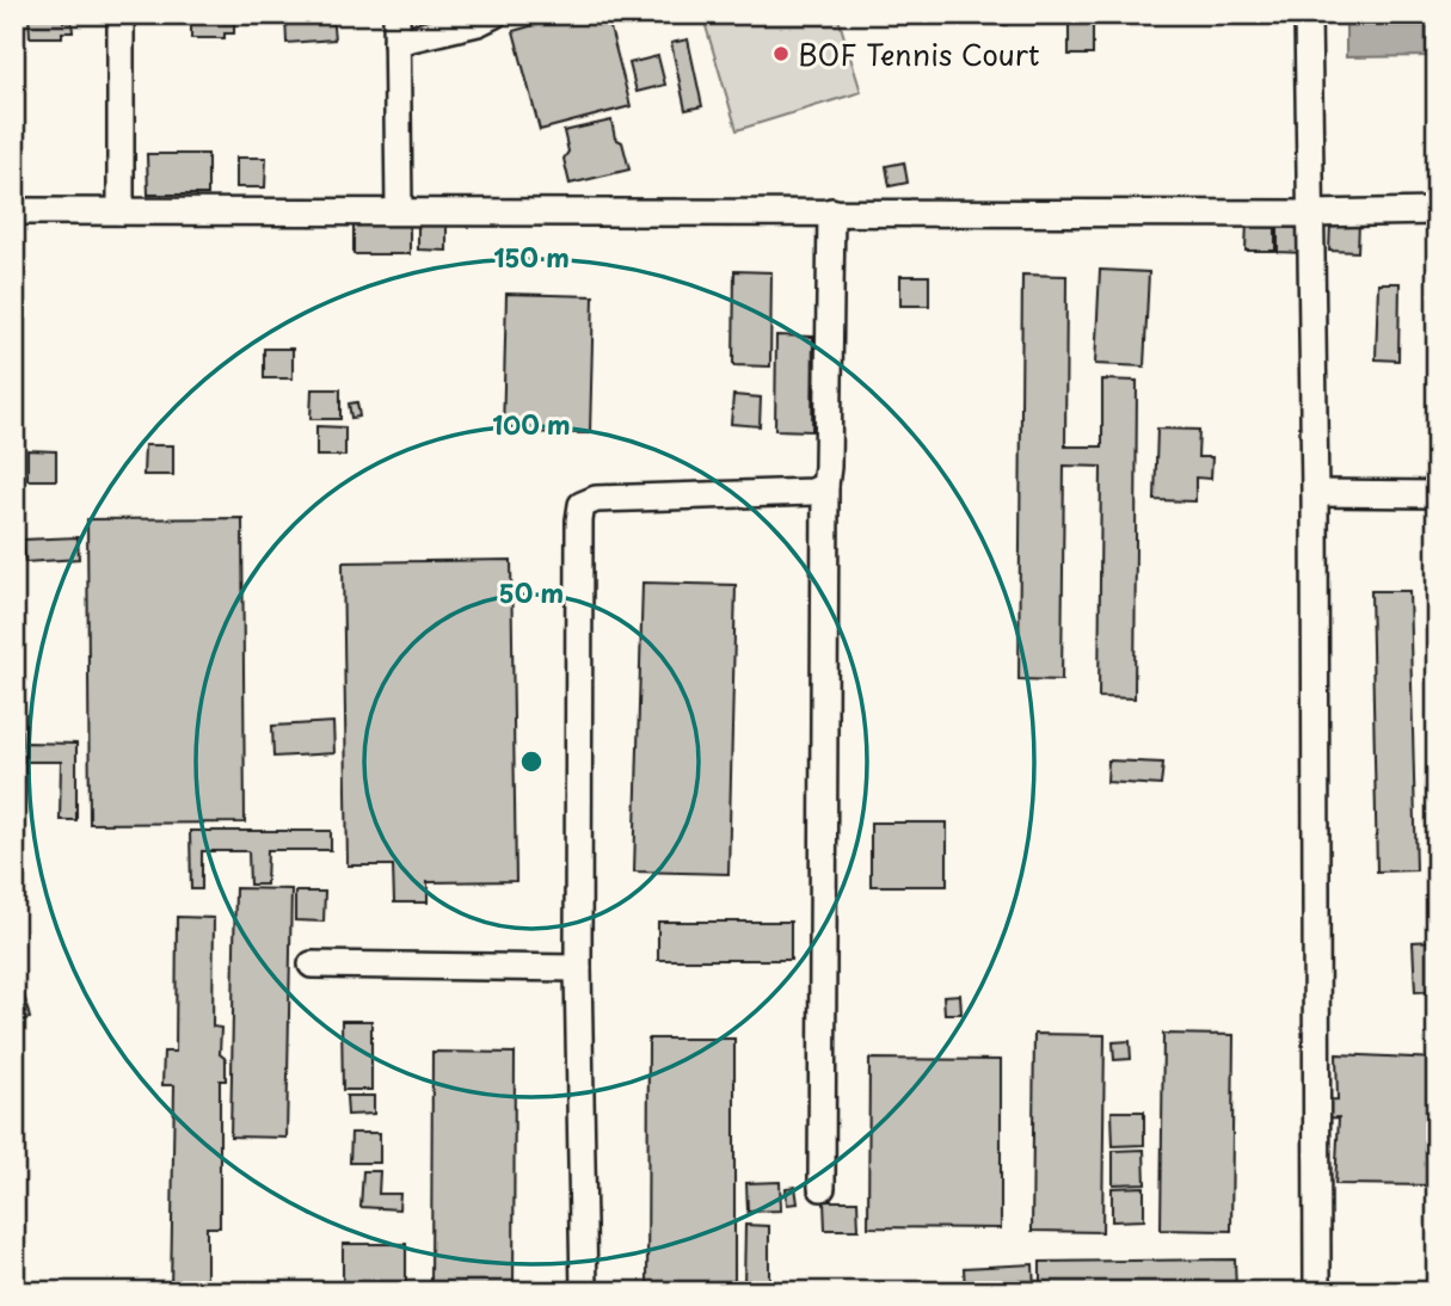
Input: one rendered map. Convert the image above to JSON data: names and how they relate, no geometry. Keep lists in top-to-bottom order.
{
  "places": ["BOF Tennis Court"],
  "rings": ["150 m", "100 m", "50 m"]
}
